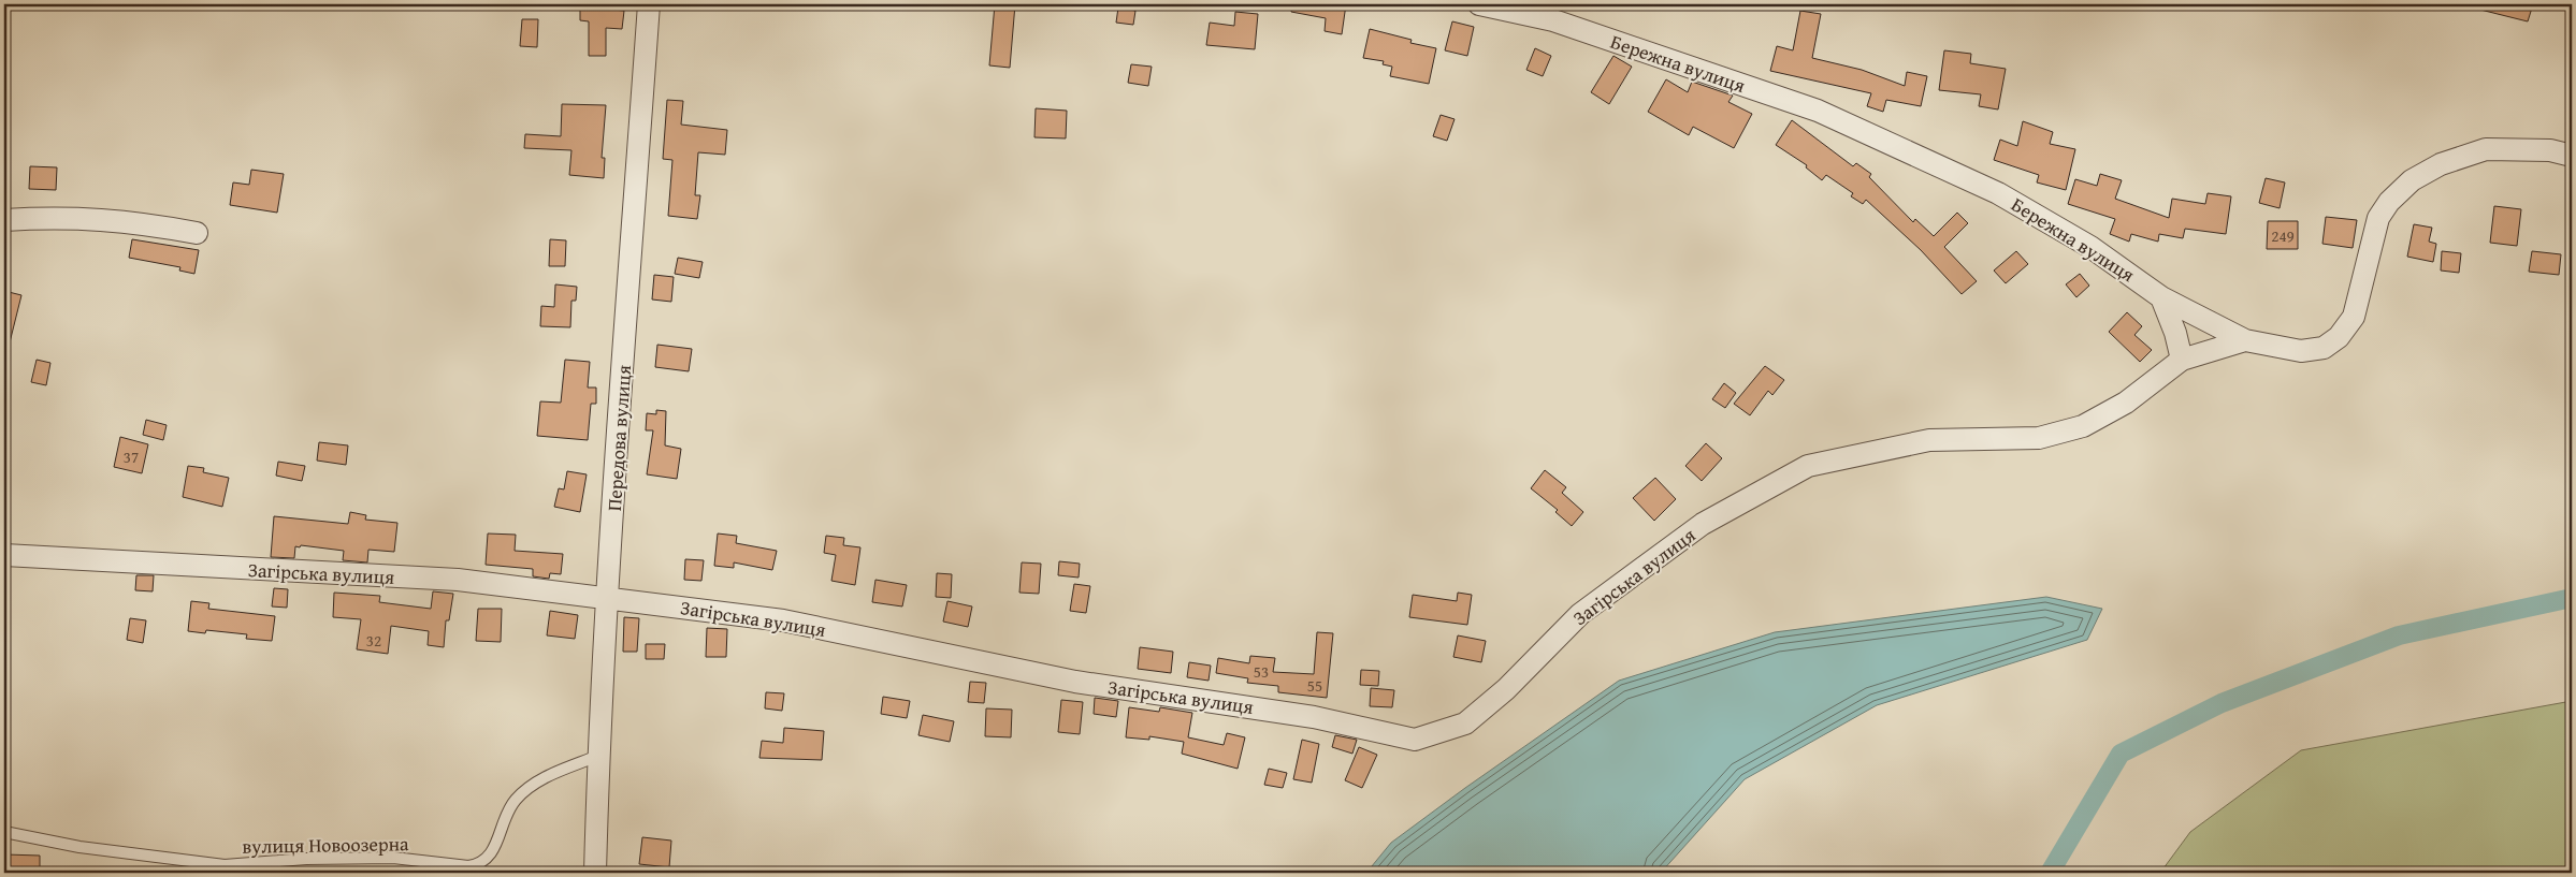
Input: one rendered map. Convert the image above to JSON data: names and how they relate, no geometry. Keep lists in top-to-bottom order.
{
  "streets": {
    "street": ["Бережна вулиця", "Передова вулиця", "Загірська вулиця"],
    "lane": ["вулиця Новоозерна"]
  },
  "crossings": [
    ["Бережна вулиця", "Загірська вулиця"],
    ["Передова вулиця", "Загірська вулиця"],
    ["Передова вулиця", "вулиця Новоозерна"]
  ],
  "house_numbers": [
    "249",
    "37",
    "32",
    "53",
    "55"
  ]
}
